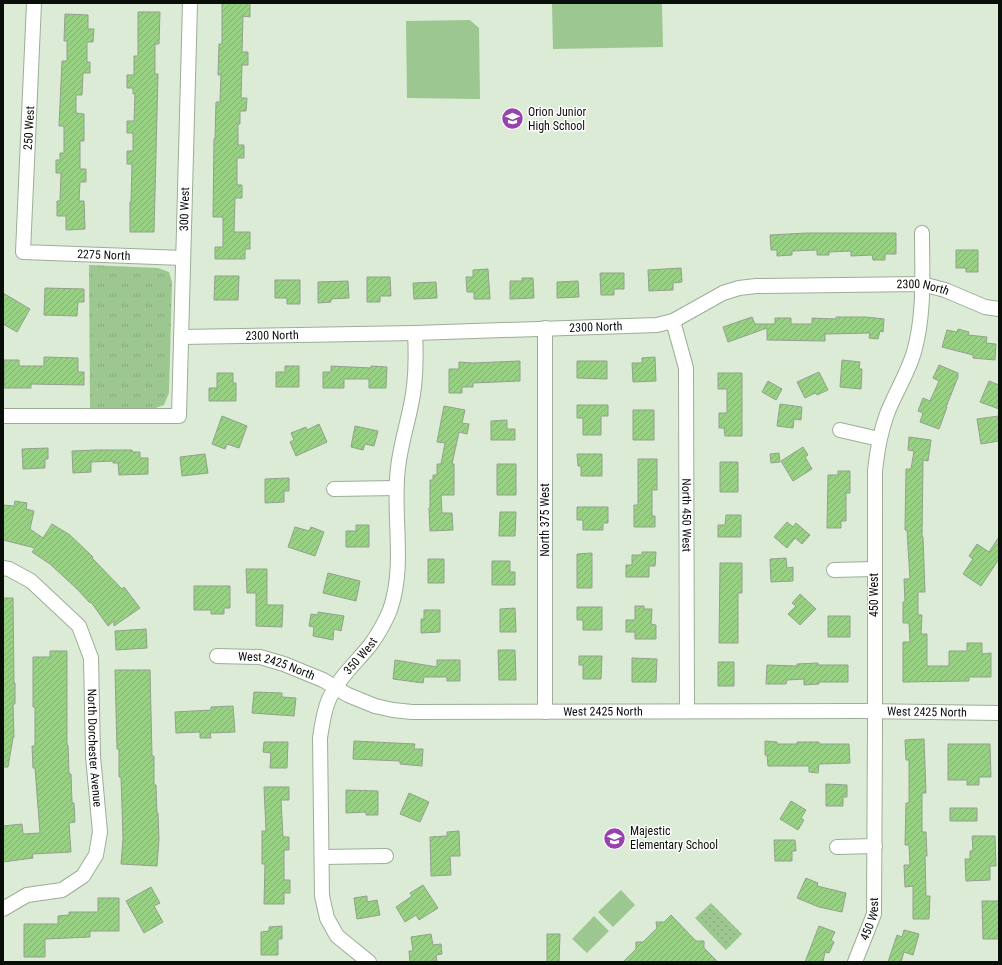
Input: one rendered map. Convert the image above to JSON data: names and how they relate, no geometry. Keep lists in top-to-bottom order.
{
  "streets": {
    "street": [
      "250 West",
      "300 West",
      "2275 North",
      "2300 North",
      "North 450 West",
      "North 375 West",
      "450 West",
      "350 West",
      "West 2425 North",
      "North Dorchester Avenue"
    ]
  },
  "crossings": [
    ["250 West", "2275 North"],
    ["300 West", "2275 North"],
    ["300 West", "2300 North"],
    ["2300 North", "North 450 West"],
    ["2300 North", "North 375 West"],
    ["2300 North", "450 West"],
    ["2300 North", "350 West"],
    ["North 450 West", "West 2425 North"],
    ["North 375 West", "West 2425 North"],
    ["450 West", "West 2425 North"],
    ["350 West", "West 2425 North"]
  ],
  "places": {
    "school or university": ["Orion Junior High School", "Majestic Elementary School"]
  }
}
